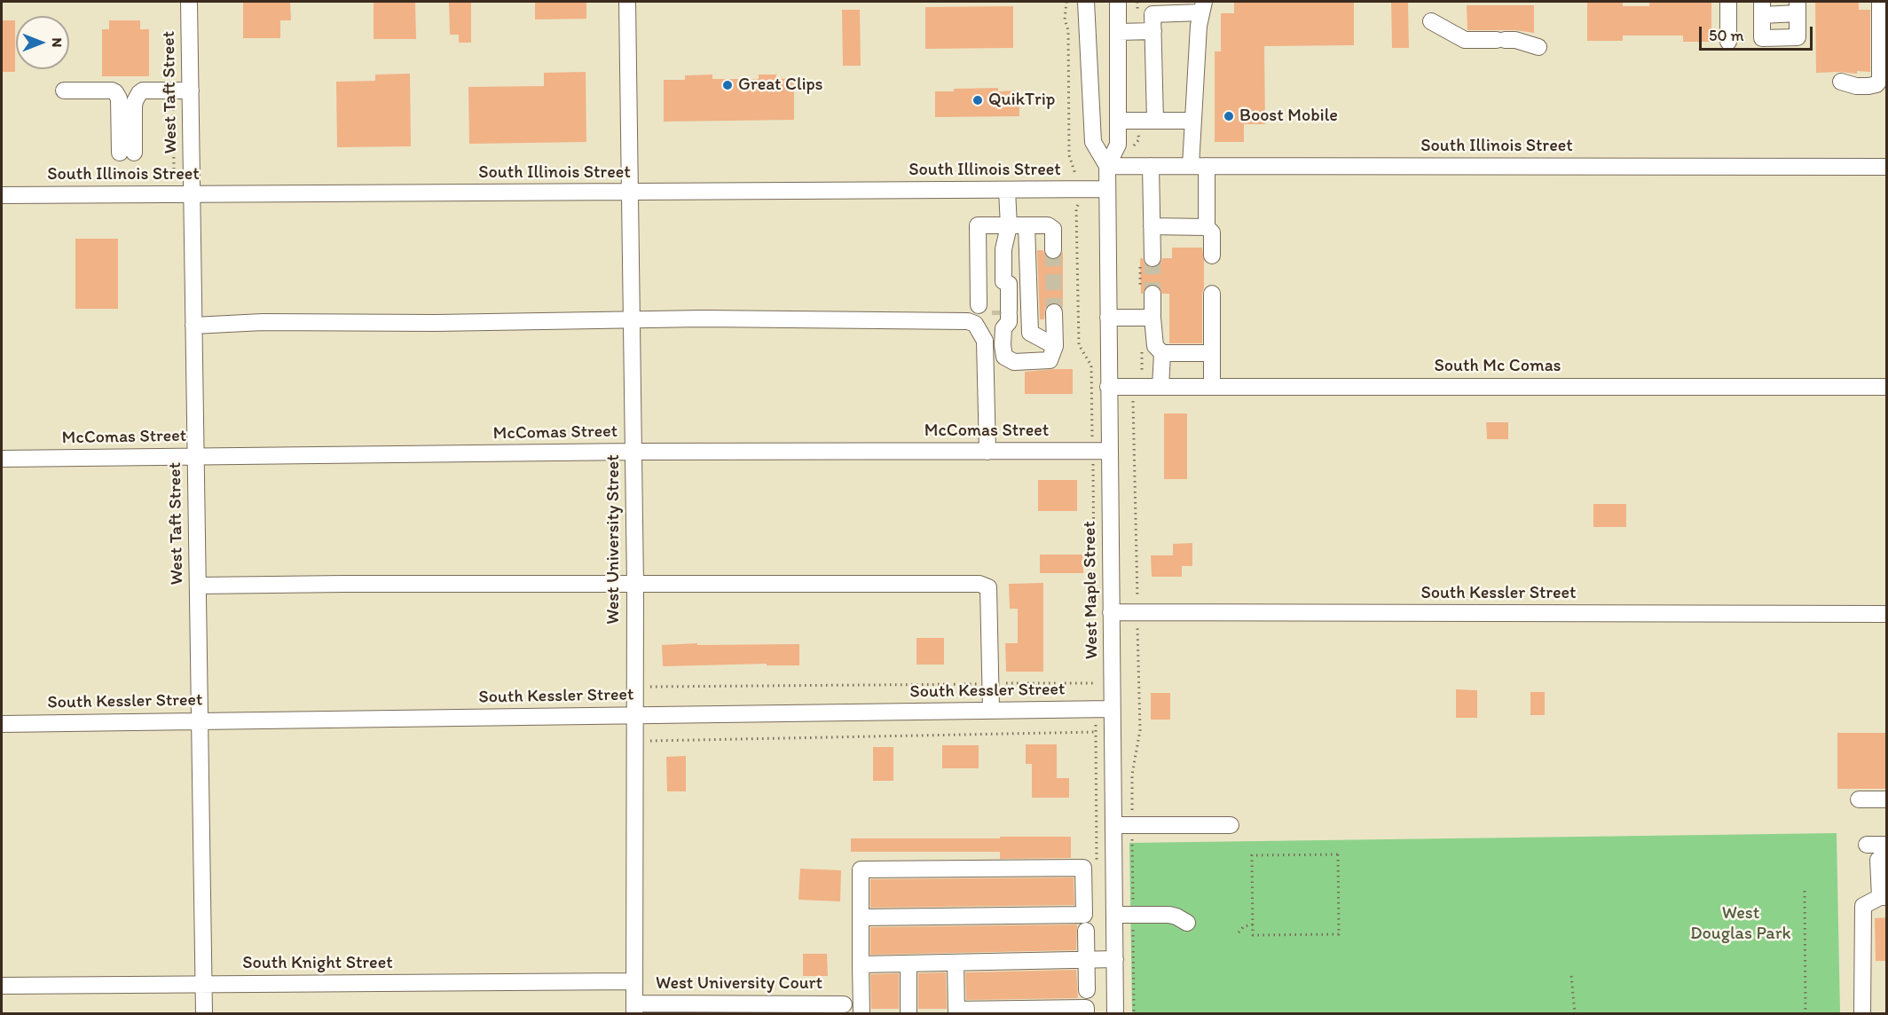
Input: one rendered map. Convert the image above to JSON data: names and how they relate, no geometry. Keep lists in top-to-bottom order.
{
  "streets": {
    "street": [
      "West Taft Street",
      "South Illinois Street",
      "South Mc Comas",
      "McComas Street",
      "West University Street",
      "West Maple Street",
      "South Kessler Street",
      "South Knight Street",
      "West University Court"
    ]
  },
  "crossings": [
    ["West Taft Street", "South Illinois Street"],
    ["West Taft Street", "McComas Street"],
    ["West Taft Street", "South Kessler Street"],
    ["West Taft Street", "South Knight Street"],
    ["South Illinois Street", "West University Street"],
    ["South Illinois Street", "West Maple Street"],
    ["South Mc Comas", "West Maple Street"],
    ["McComas Street", "West University Street"],
    ["McComas Street", "West Maple Street"],
    ["West University Street", "South Kessler Street"],
    ["West University Street", "South Knight Street"],
    ["West University Street", "West University Court"],
    ["West Maple Street", "South Kessler Street"]
  ],
  "parks": ["West Douglas Park"],
  "places": ["Great Clips", "QuikTrip", "Boost Mobile"],
  "scale_bar": "50 m",
  "north": "right"
}
